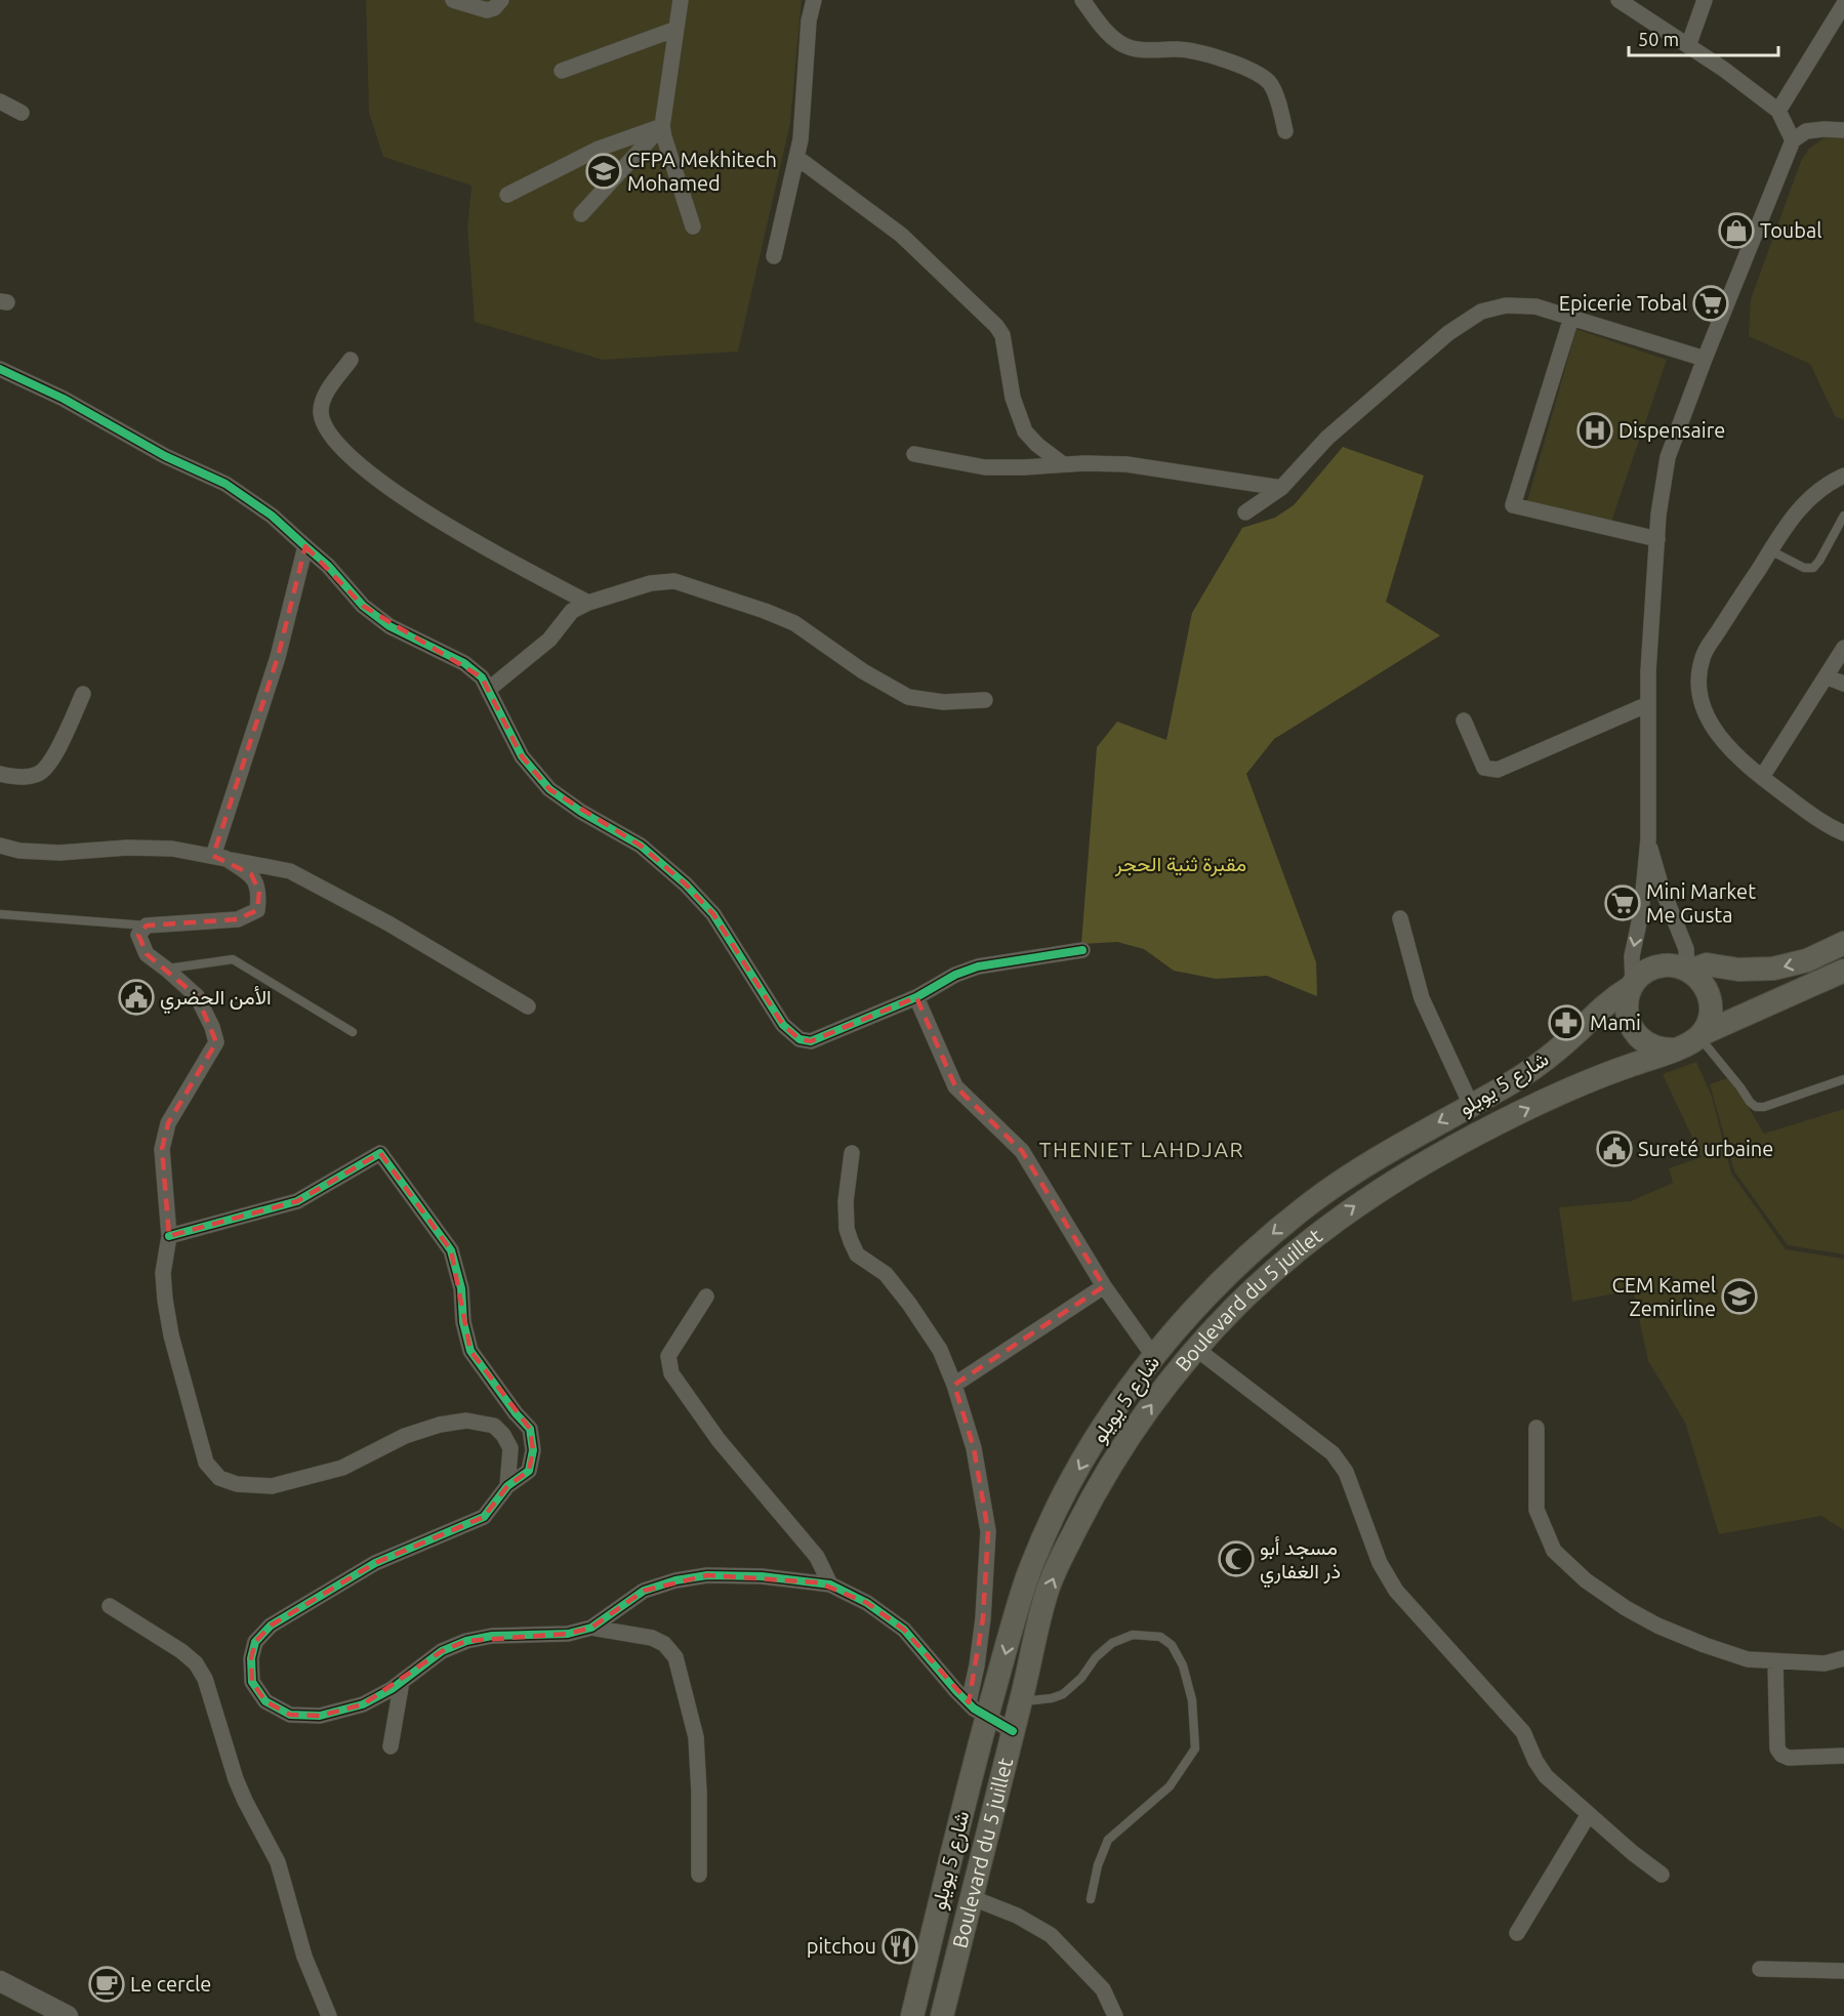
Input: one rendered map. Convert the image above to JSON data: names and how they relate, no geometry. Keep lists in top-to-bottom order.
{
  "streets": {
    "main road": ["شارع 5 يويلو", "Boulevard du 5 juillet"]
  },
  "crossings": [
    ["شارع 5 يويلو", "Boulevard du 5 juillet"]
  ],
  "one_way": ["شارع 5 يويلو", "Boulevard du 5 juillet"],
  "districts": ["THENIET LAHDJAR"],
  "parks": ["مقبرة ثنية الحجر"],
  "places": {
    "school or university": ["CFPA Mekhitech Mohamed", "CEM Kamel Zemirline"],
    "shop": ["Toubal"],
    "supermarket": ["Epicerie Tobal", "Mini Market Me Gusta"],
    "hospital": ["Dispensaire"],
    "public building": ["الأمن الحضري", "Sureté urbaine"],
    "pharmacy": ["Mami"],
    "mosque": ["مسجد أبو ذر الغفاري"],
    "restaurant": ["pitchou"],
    "cafe": ["Le cercle"]
  },
  "scale_bar": "50 m"
}
